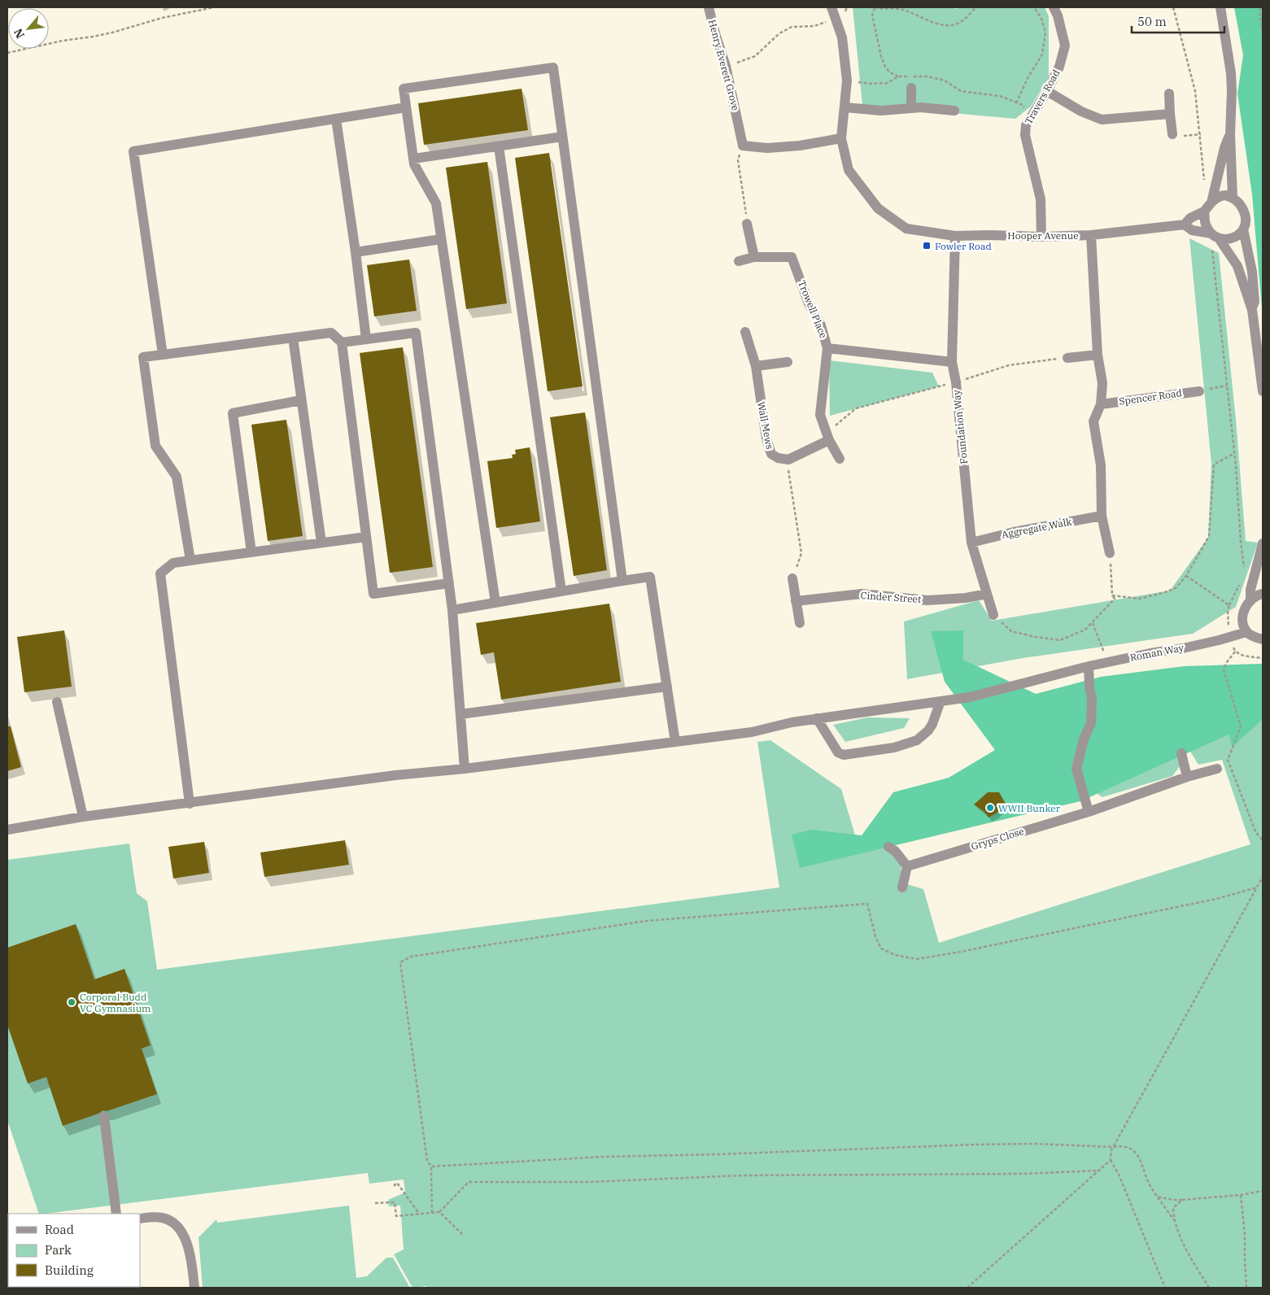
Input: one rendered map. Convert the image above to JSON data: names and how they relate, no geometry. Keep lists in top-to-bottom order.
{
  "streets": {
    "street": [
      "Henry Everett Grove",
      "Travers Road",
      "Hooper Avenue",
      "Trowell Place",
      "Spencer Road",
      "Wall Mews",
      "Foundation Way",
      "Aggregate Walk",
      "Cinder Street",
      "Roman Way",
      "Gryps Close"
    ]
  },
  "crossings": [
    ["Travers Road", "Hooper Avenue"],
    ["Hooper Avenue", "Foundation Way"],
    ["Trowell Place", "Foundation Way"],
    ["Foundation Way", "Aggregate Walk"],
    ["Foundation Way", "Cinder Street"]
  ],
  "places": {
    "transit": ["Fowler Road"],
    "other": ["WWII Bunker", "Corporal Budd VC Gymnasium"]
  },
  "legend": ["Road", "Park", "Building"],
  "scale_bar": "50 m",
  "north": "bottom left"
}
